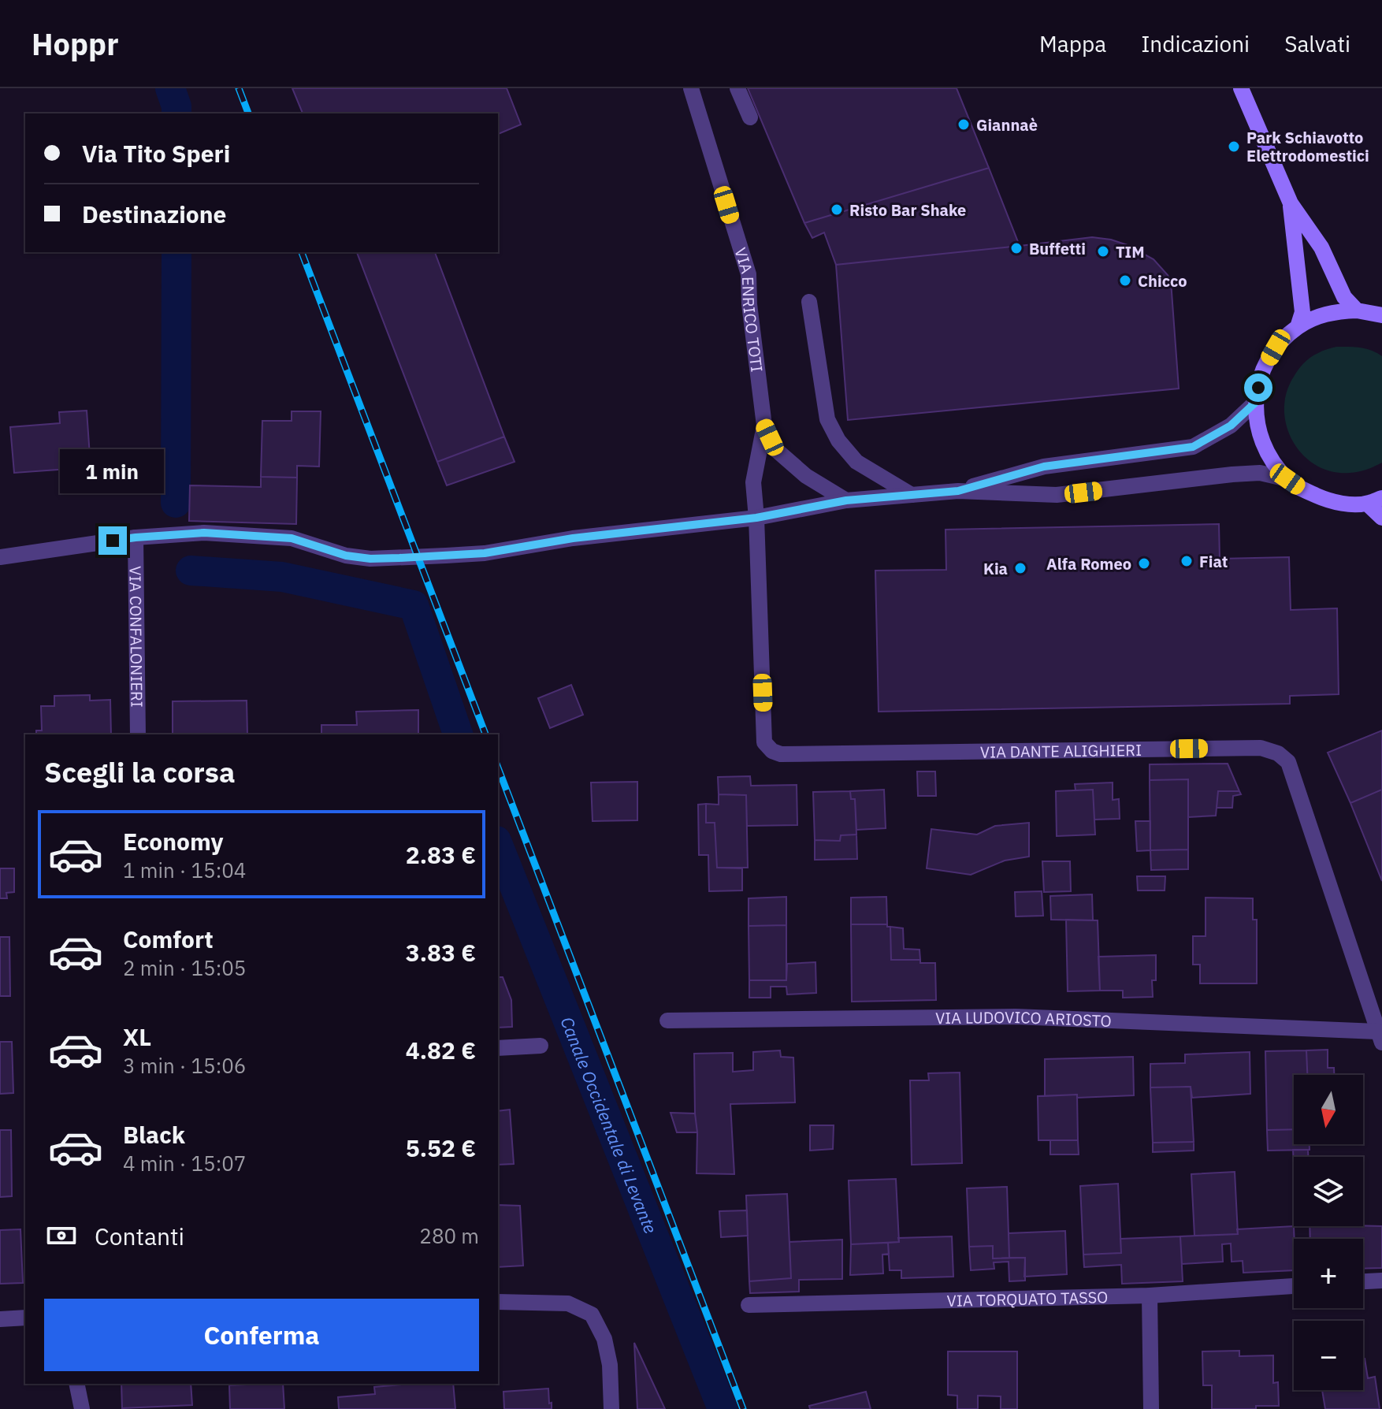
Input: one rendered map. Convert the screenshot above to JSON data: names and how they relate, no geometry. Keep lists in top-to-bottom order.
{
  "streets": {
    "street": [
      "VIA ENRICO TOTI",
      "VIA CONFALONIERI",
      "VIA DANTE ALIGHIERI",
      "VIA LUDOVICO ARIOSTO",
      "VIA TORQUATO TASSO"
    ]
  },
  "crossings": [
    ["VIA ENRICO TOTI", "VIA DANTE ALIGHIERI"],
    ["VIA DANTE ALIGHIERI", "VIA LUDOVICO ARIOSTO"]
  ],
  "water": ["Canale Occidentale di Levante"],
  "places": [
    "Giannaè",
    "Park Schiavotto Elettrodomestici",
    "Risto Bar Shake",
    "Buffetti",
    "TIM",
    "Chicco",
    "Fiat",
    "Alfa Romeo",
    "Kia"
  ],
  "north": "bottom",
  "page": {
    "header": "Hoppr",
    "nav": ["Mappa", "Indicazioni", "Salvati"],
    "banner": ["Via Tito Speri", "Destinazione"],
    "bubble": "1 min",
    "heading": "Scegli la corsa",
    "list": [
      {
        "name": "Economy",
        "note": "1 min · 15:04",
        "value": "2.83 €"
      },
      {
        "name": "Comfort",
        "note": "2 min · 15:05",
        "value": "3.83 €"
      },
      {
        "name": "XL",
        "note": "3 min · 15:06",
        "value": "4.82 €"
      },
      {
        "name": "Black",
        "note": "4 min · 15:07",
        "value": "5.52 €"
      }
    ],
    "map_buttons": ["+", "−"],
    "pay": ["Contanti", "280 m"],
    "buttons": "Conferma"
  }
}
